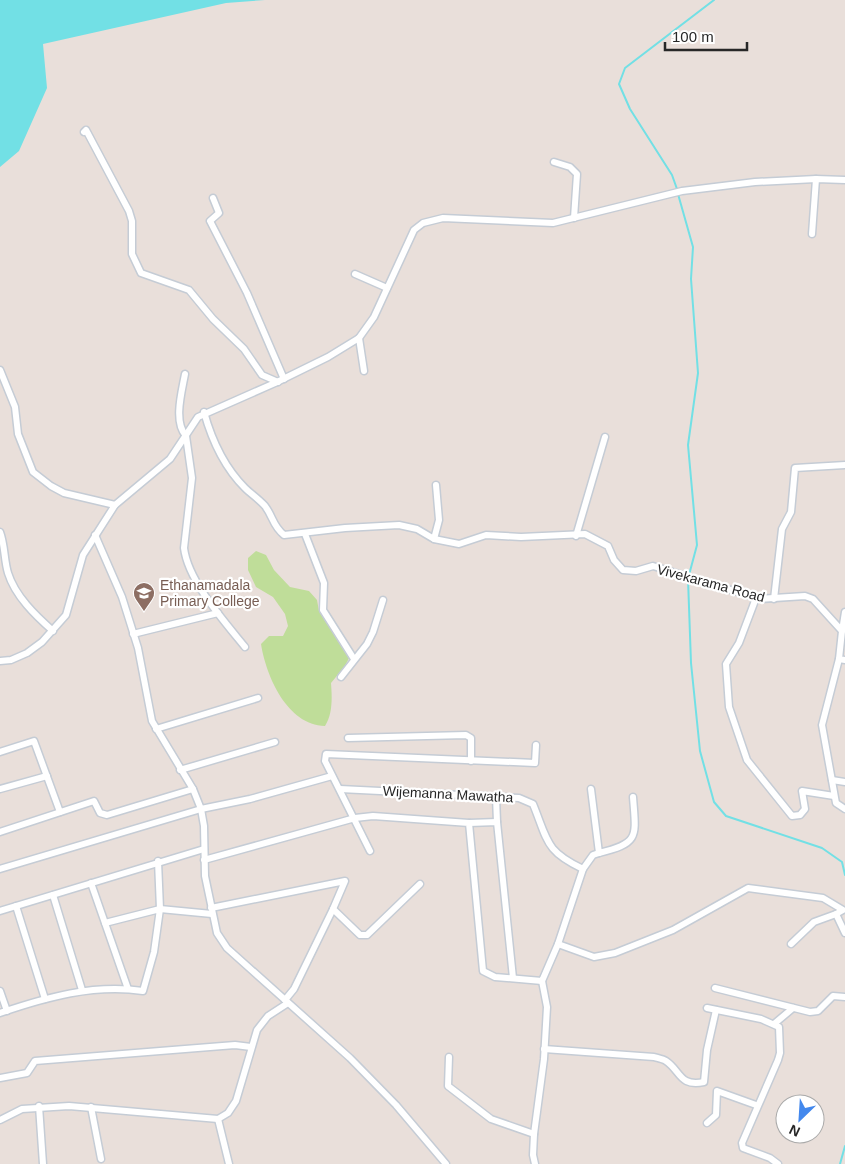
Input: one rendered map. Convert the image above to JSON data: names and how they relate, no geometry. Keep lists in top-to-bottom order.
{
  "streets": {
    "street": ["Vivekarama Road", "Wijemanna Mawatha"]
  },
  "places": {
    "school or university": ["Ethanamadala Primary College"]
  },
  "scale_bar": "100 m",
  "north": "bottom left"
}
